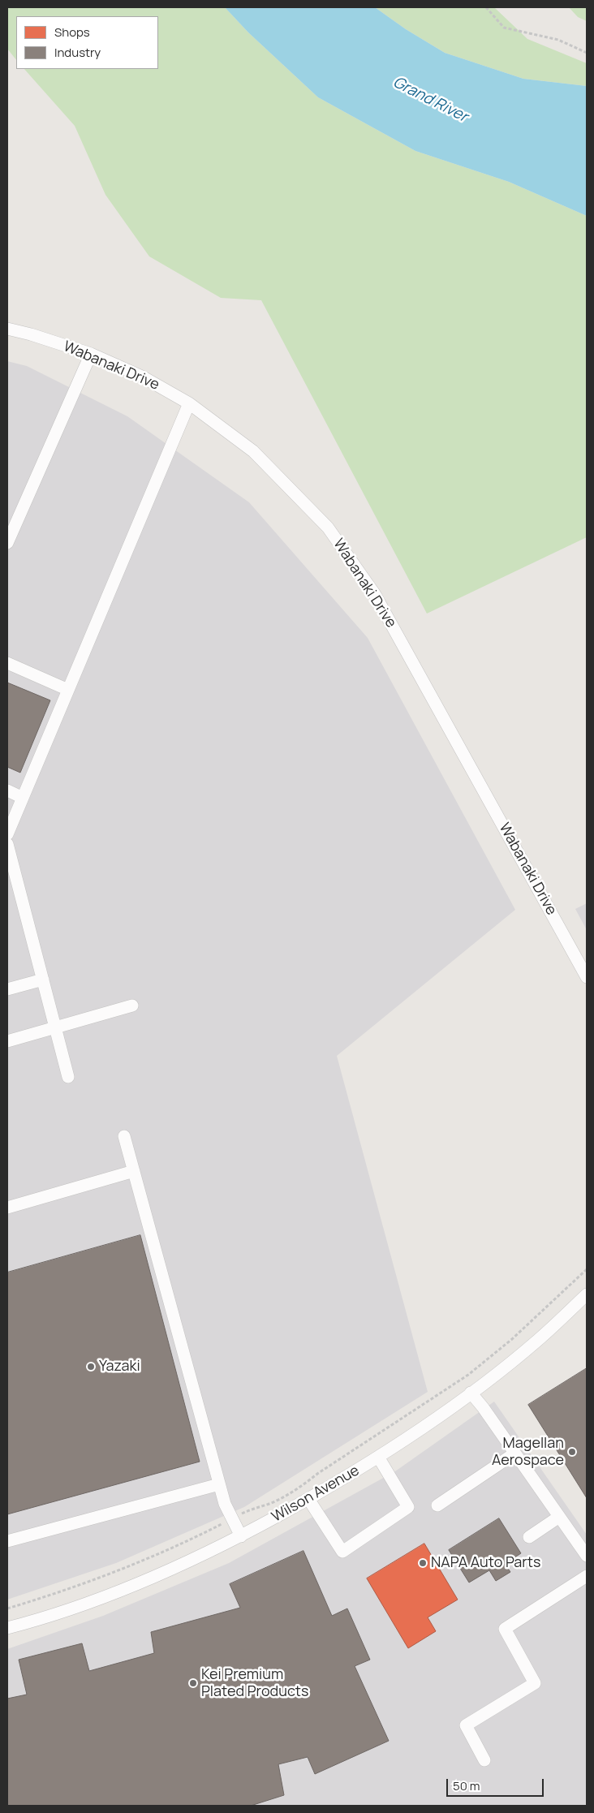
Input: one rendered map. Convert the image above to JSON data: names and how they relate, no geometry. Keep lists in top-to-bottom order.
{
  "streets": {
    "street": ["Wabanaki Drive", "Wilson Avenue"]
  },
  "water": ["Grand River"],
  "places": [
    "Yazaki",
    "Magellan Aerospace",
    "NAPA Auto Parts",
    "Kei Premium Plated Products"
  ],
  "legend": ["Shops", "Industry"],
  "scale_bar": "50 m"
}
